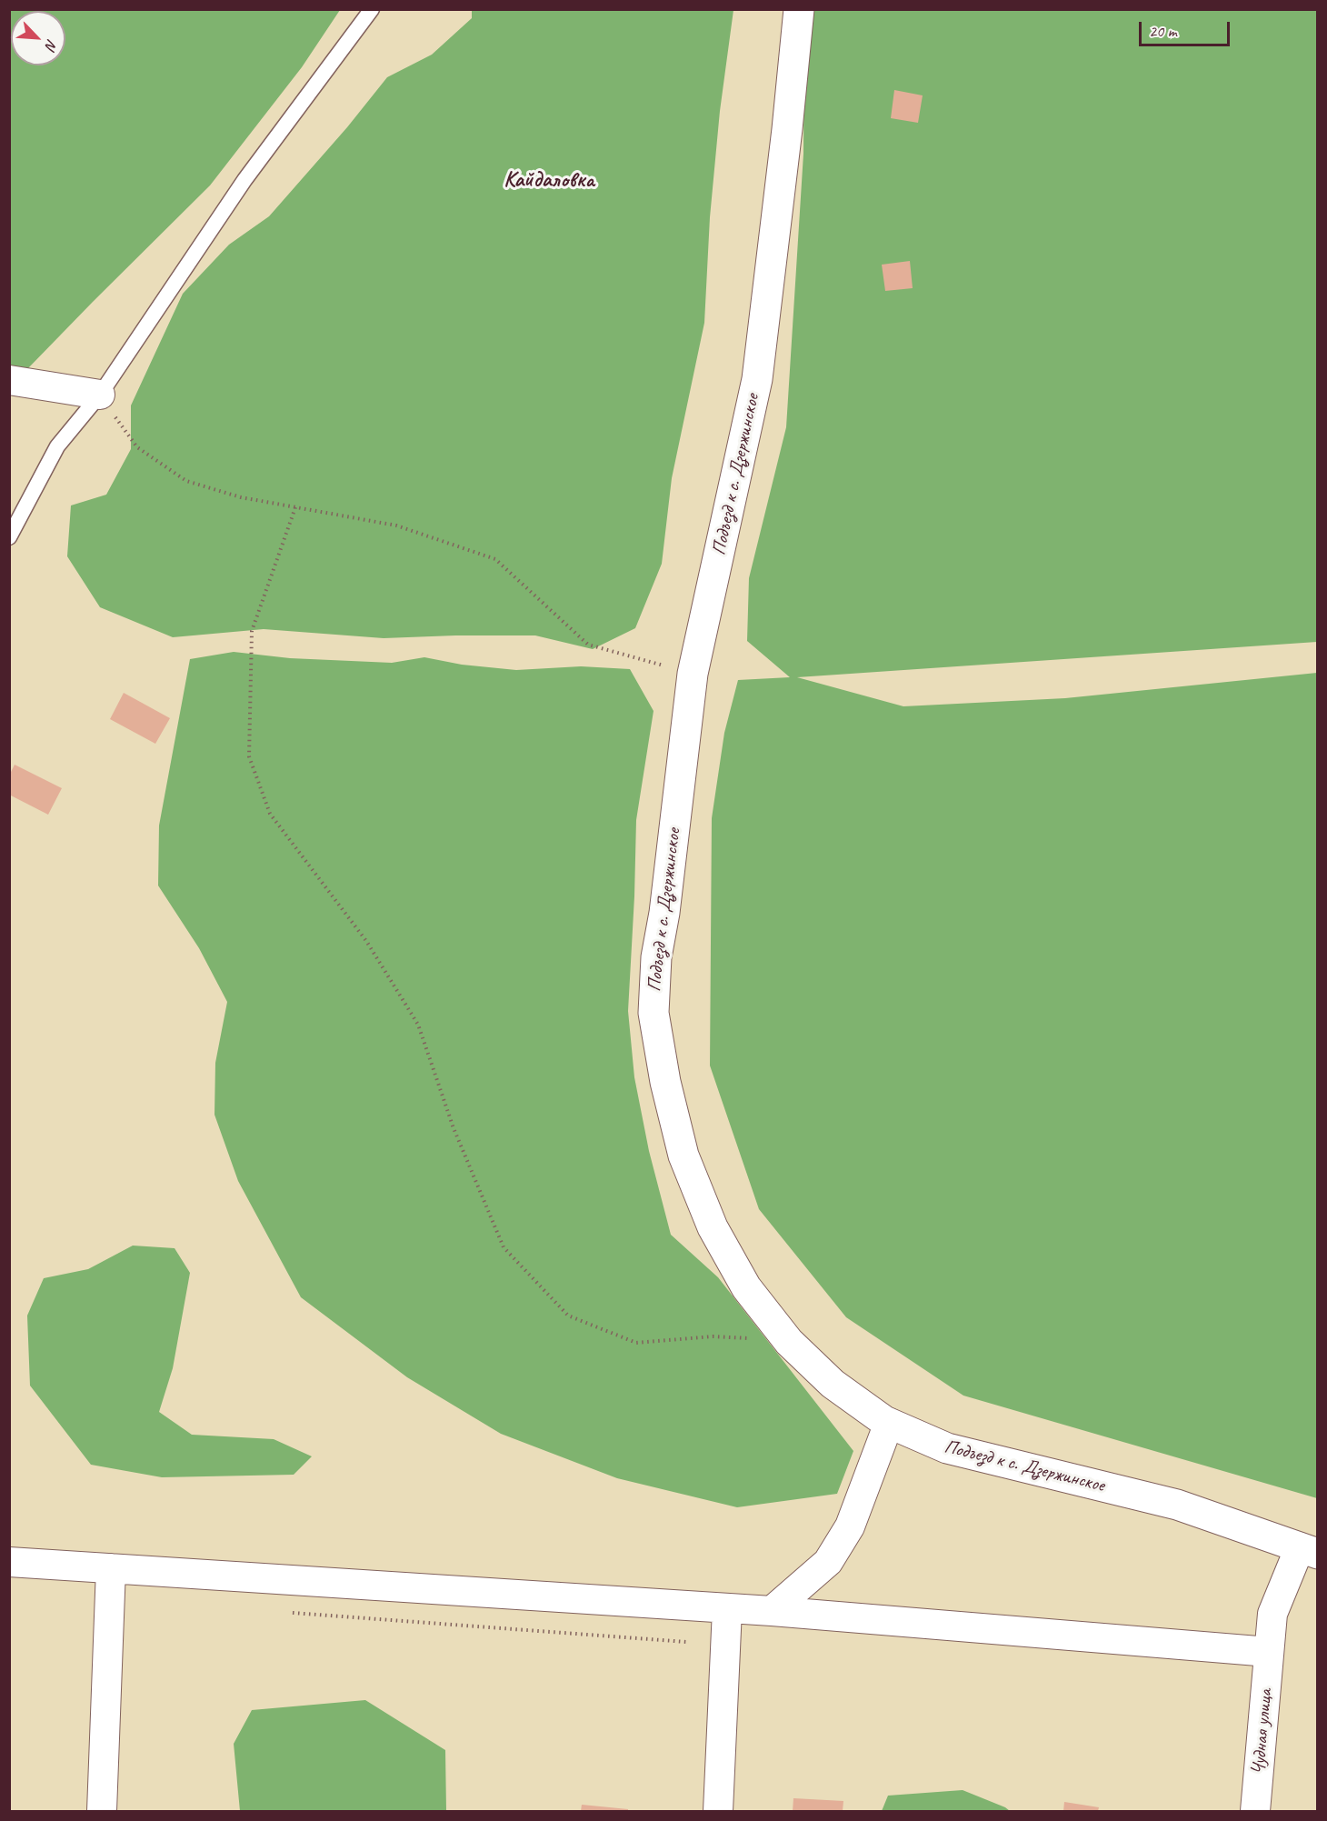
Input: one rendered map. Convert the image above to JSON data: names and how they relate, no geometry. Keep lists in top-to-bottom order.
{
  "streets": {
    "street": ["Подъезд к с. Дзержинское", "Чудная улица"]
  },
  "crossings": [
    ["Подъезд к с. Дзержинское", "Чудная улица"]
  ],
  "districts": ["Кайдаловка"],
  "scale_bar": "20 m",
  "north": "bottom right"
}
